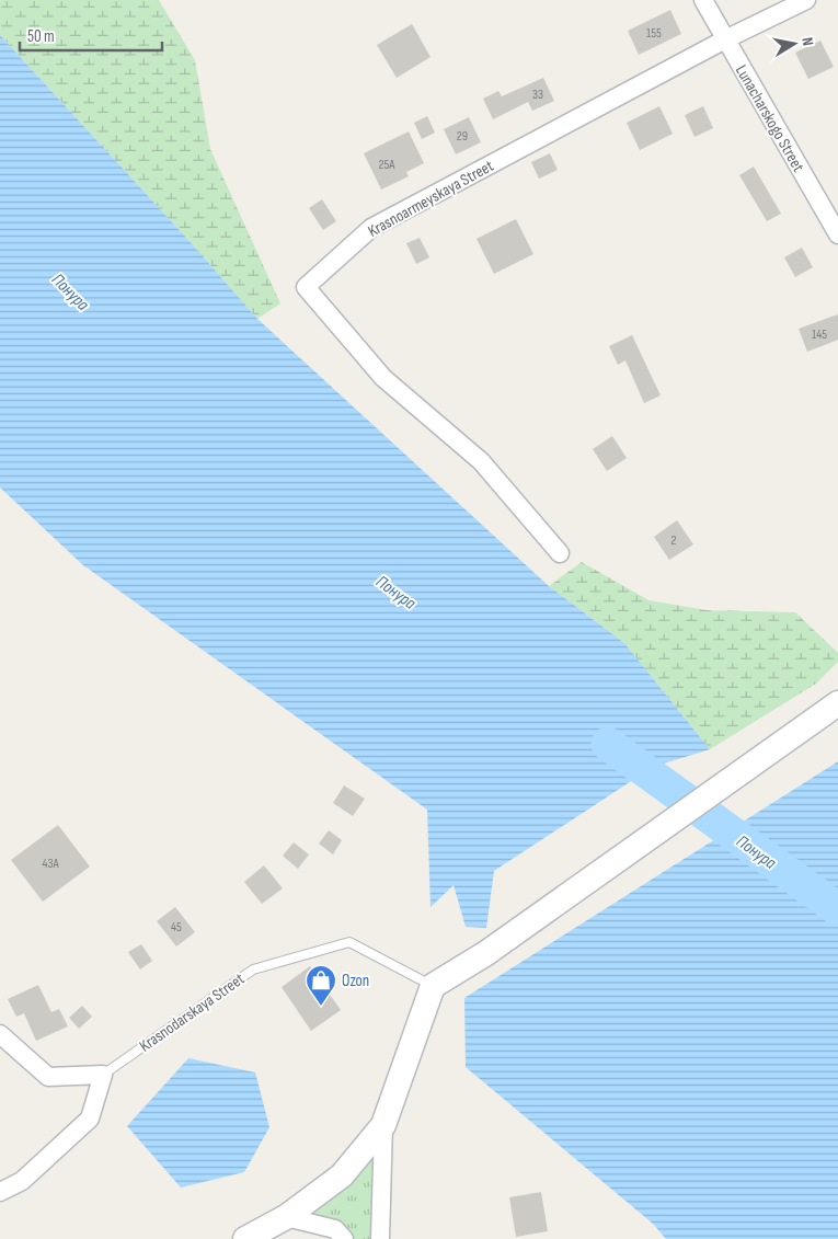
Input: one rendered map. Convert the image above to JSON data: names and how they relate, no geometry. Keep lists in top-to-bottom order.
{
  "streets": {
    "street": ["Lunacharskogo Street", "Krasnoarmeyskaya Street"],
    "lane": ["Krasnodarskaya Street"]
  },
  "crossings": [
    ["Lunacharskogo Street", "Krasnoarmeyskaya Street"]
  ],
  "water": ["Понура"],
  "places": {
    "shop": ["Ozon"]
  },
  "house_numbers": [
    "155",
    "33",
    "29",
    "25А",
    "145",
    "2",
    "43А",
    "45"
  ],
  "scale_bar": "50 m",
  "north": "right"
}
